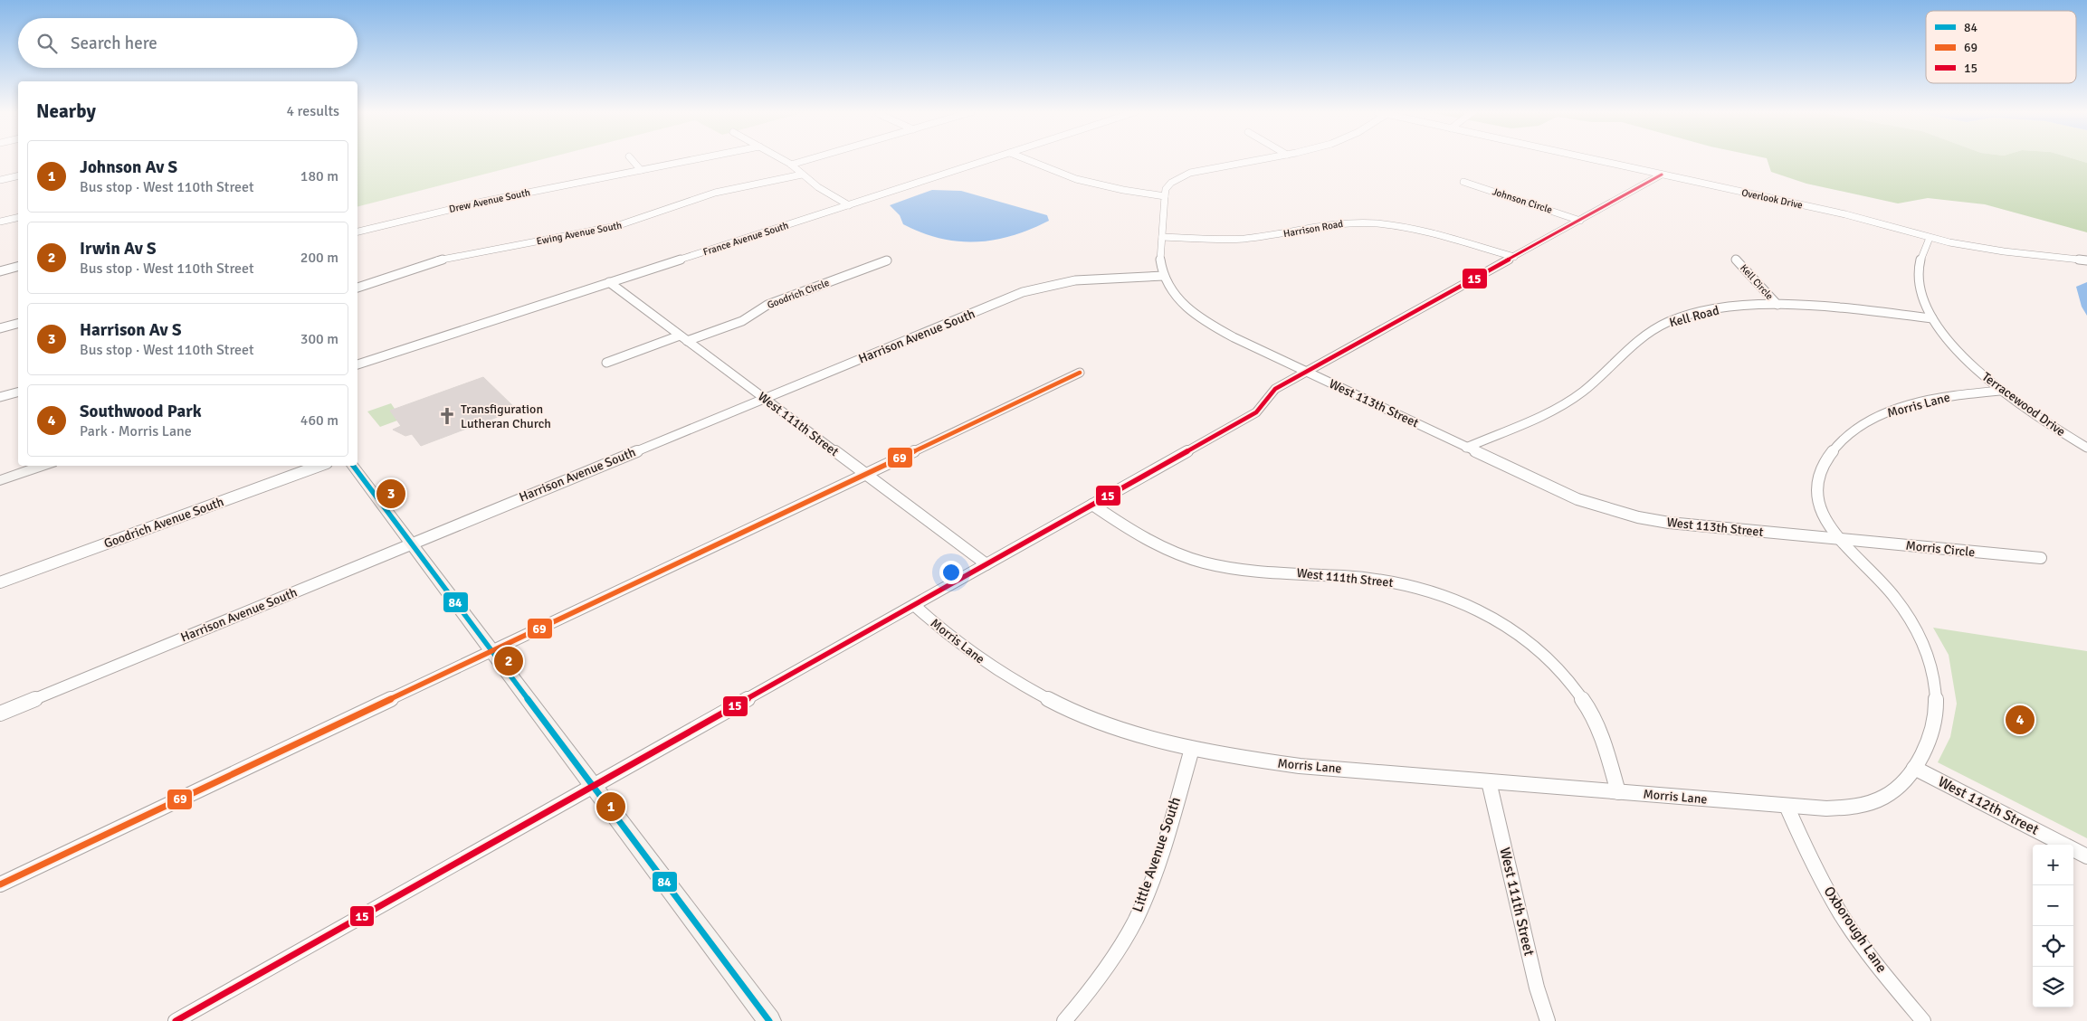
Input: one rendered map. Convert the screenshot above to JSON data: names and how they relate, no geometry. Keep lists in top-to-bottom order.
{
  "streets": {
    "street": [
      "Overlook Drive",
      "Drew Avenue South",
      "Johnson Circle",
      "Harrison Road",
      "Ewing Avenue South",
      "France Avenue South",
      "Kell Circle",
      "Goodrich Circle",
      "Kell Road",
      "Harrison Avenue South",
      "West 113th Street",
      "Terracewood Drive",
      "Morris Lane",
      "West 111th Street",
      "Goodrich Avenue South",
      "Morris Circle",
      "West 112th Street",
      "Little Avenue South",
      "Oxborough Lane"
    ]
  },
  "crossings": [
    ["Overlook Drive", "Terracewood Drive"],
    ["Harrison Road", "West 113th Street"],
    ["France Avenue South", "West 111th Street"],
    ["Kell Circle", "Kell Road"],
    ["Goodrich Circle", "West 111th Street"],
    ["Kell Road", "West 113th Street"],
    ["Kell Road", "Terracewood Drive"],
    ["Harrison Avenue South", "West 113th Street"],
    ["Harrison Avenue South", "West 111th Street"],
    ["West 113th Street", "Morris Lane"],
    ["West 113th Street", "Morris Circle"],
    ["Terracewood Drive", "Morris Lane"],
    ["Morris Lane", "West 111th Street"],
    ["Morris Lane", "Morris Circle"],
    ["Morris Lane", "West 112th Street"],
    ["Morris Lane", "Little Avenue South"],
    ["Morris Lane", "Oxborough Lane"]
  ],
  "places": {
    "church": ["Transfiguration Lutheran Church"]
  },
  "lines": ["transit line 15", "transit line 69", "transit line 84"],
  "legend": ["84", "69", "15"],
  "page": {
    "search": "Search here",
    "heading": ["Nearby", "4 results"],
    "list": [
      {
        "mark": "1",
        "name": "Johnson Av S",
        "note": "Bus stop · West 110th Street",
        "value": "180 m"
      },
      {
        "mark": "2",
        "name": "Irwin Av S",
        "note": "Bus stop · West 110th Street",
        "value": "200 m"
      },
      {
        "mark": "3",
        "name": "Harrison Av S",
        "note": "Bus stop · West 110th Street",
        "value": "300 m"
      },
      {
        "mark": "4",
        "name": "Southwood Park",
        "note": "Park · Morris Lane",
        "value": "460 m"
      }
    ],
    "pins": [
      "3",
      "2",
      "4",
      "1"
    ],
    "map_buttons": ["+", "−"]
  }
}
